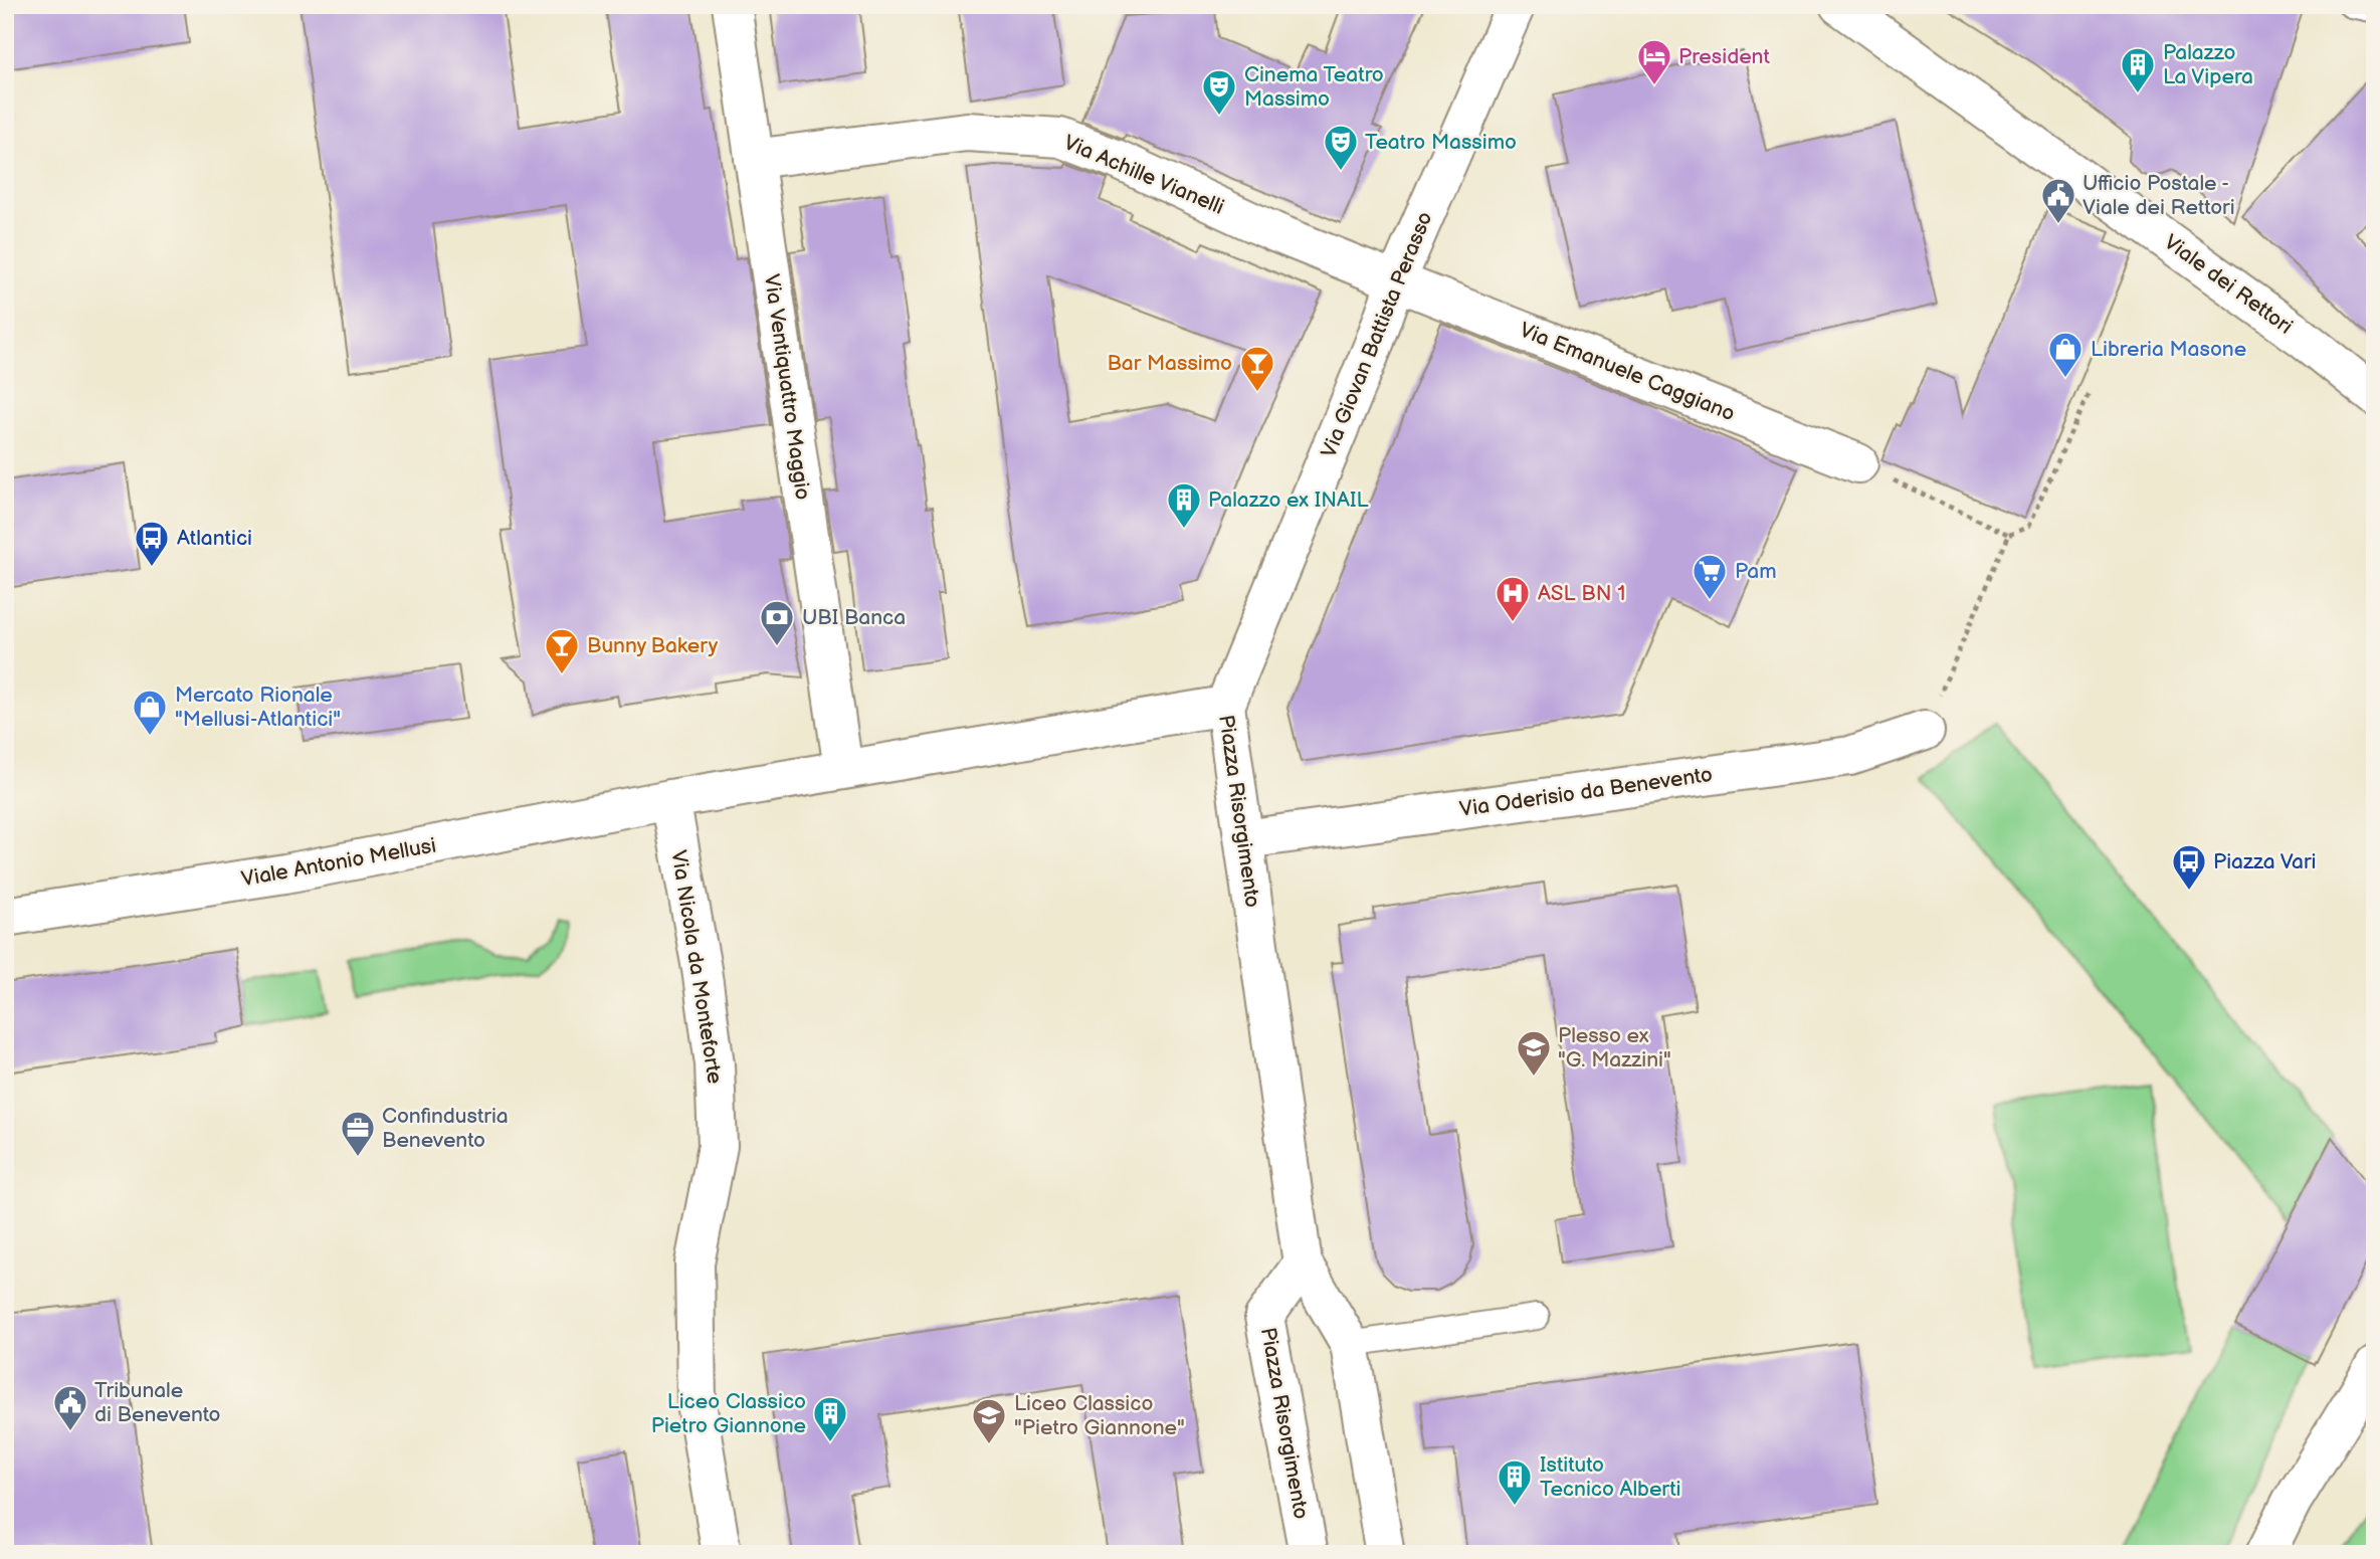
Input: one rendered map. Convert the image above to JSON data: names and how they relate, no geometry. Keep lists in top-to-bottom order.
{
  "streets": {
    "street": [
      "Via Achille Vianelli",
      "Viale dei Rettori",
      "Via Giovan Battista Perasso",
      "Via Emanuele Caggiano",
      "Via Ventiquattro Maggio",
      "Via Oderisio da Benevento",
      "Piazza Risorgimento",
      "Viale Antonio Mellusi",
      "Via Nicola da Monteforte"
    ]
  },
  "crossings": [
    ["Via Achille Vianelli", "Via Giovan Battista Perasso"],
    ["Via Achille Vianelli", "Via Emanuele Caggiano"],
    ["Via Achille Vianelli", "Via Ventiquattro Maggio"],
    ["Via Giovan Battista Perasso", "Via Emanuele Caggiano"],
    ["Via Giovan Battista Perasso", "Piazza Risorgimento"],
    ["Via Ventiquattro Maggio", "Piazza Risorgimento"],
    ["Via Oderisio da Benevento", "Piazza Risorgimento"],
    ["Piazza Risorgimento", "Viale Antonio Mellusi"],
    ["Piazza Risorgimento", "Via Nicola da Monteforte"],
    ["Viale Antonio Mellusi", "Via Nicola da Monteforte"]
  ],
  "places": {
    "hotel": ["President"],
    "building": [
      "Palazzo La Vipera",
      "Palazzo ex INAIL",
      "Liceo Classico Pietro Giannone",
      "Istituto Tecnico Alberti"
    ],
    "theatre": ["Cinema Teatro Massimo", "Teatro Massimo"],
    "public building": ["Ufficio Postale - Viale dei Rettori", "Tribunale di Benevento"],
    "shop": ["Libreria Masone", "Mercato Rionale \"Mellusi-Atlantici\""],
    "bar": ["Bar Massimo", "Bunny Bakery"],
    "bus stop": ["Atlantici", "Piazza Vari"],
    "supermarket": ["Pam"],
    "hospital": ["ASL BN 1"],
    "bank": ["UBI Banca"],
    "school or university": ["Plesso ex \"G. Mazzini\"", "Liceo Classico \"Pietro Giannone\""],
    "office": ["Confindustria Benevento"]
  }
}
